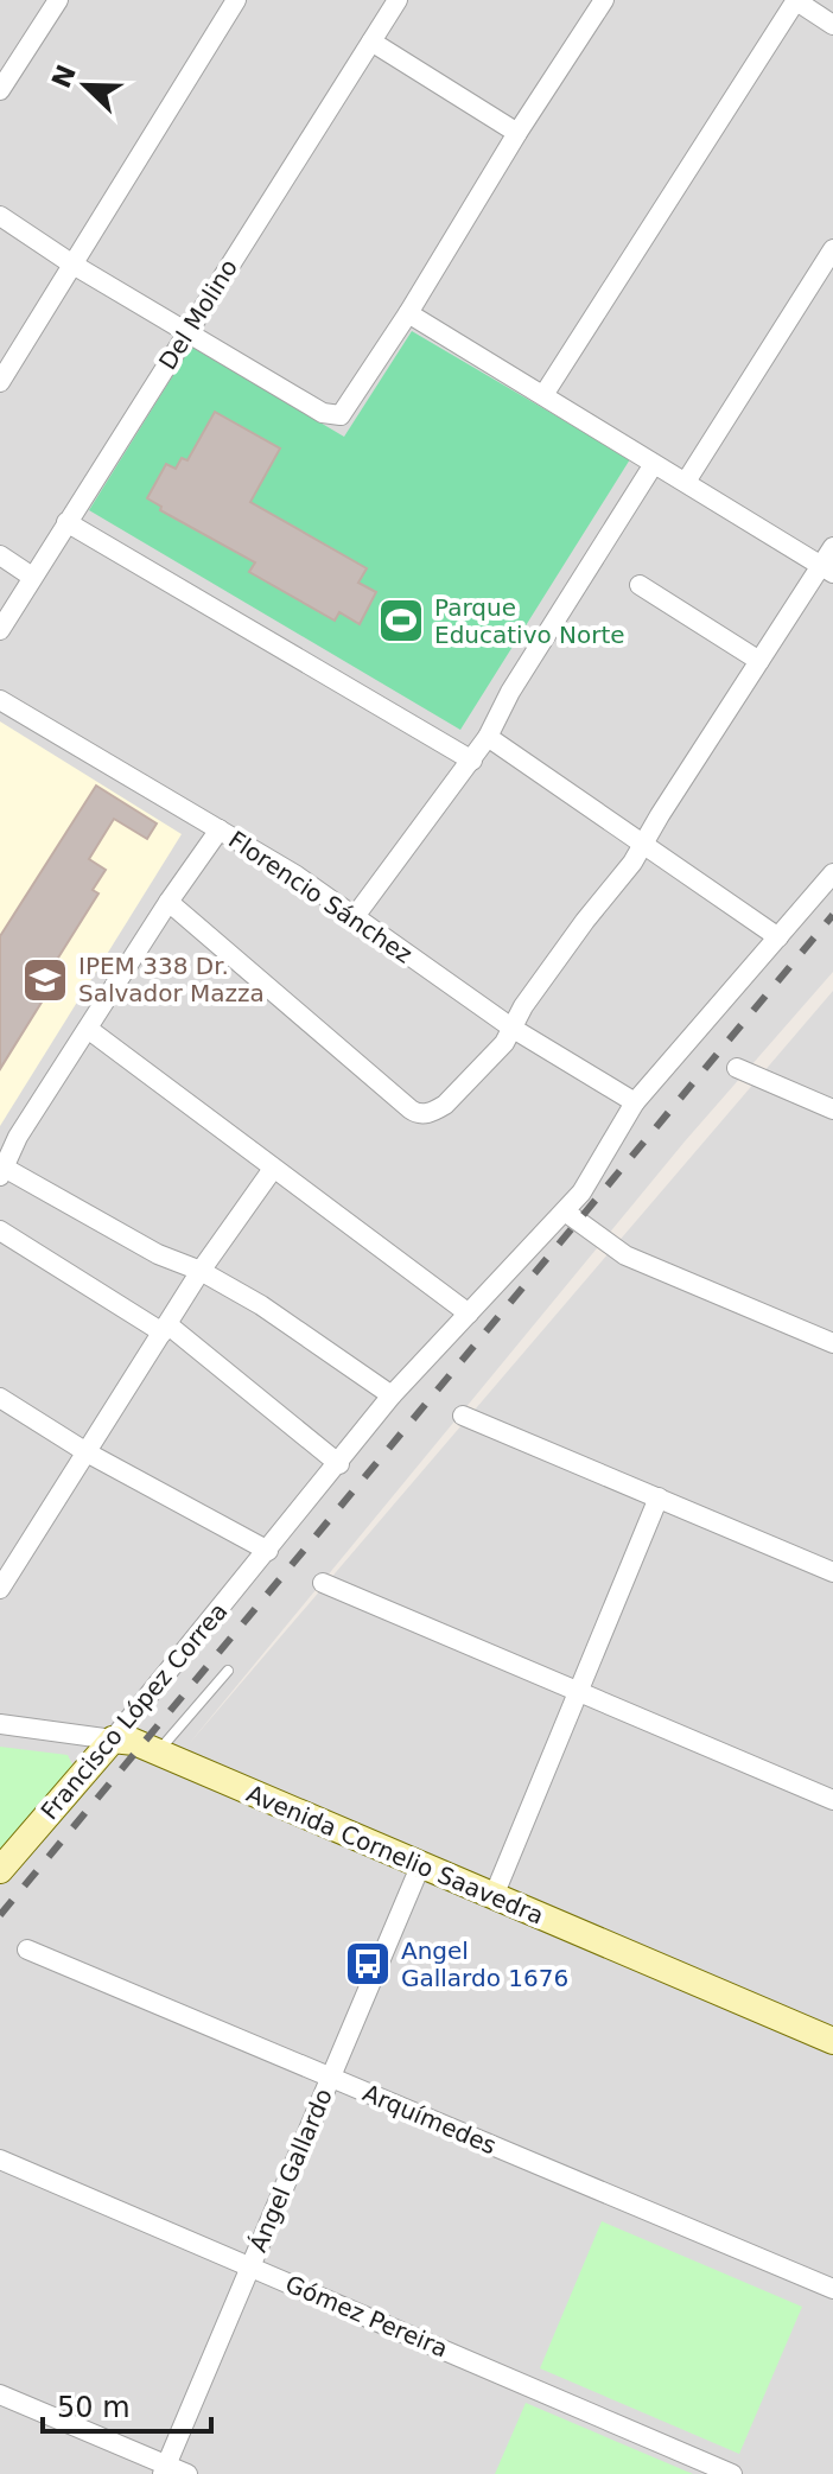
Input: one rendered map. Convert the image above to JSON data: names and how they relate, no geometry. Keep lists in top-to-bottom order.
{
  "streets": {
    "main road": ["Francisco López Correa", "Avenida Cornelio Saavedra"],
    "street": [
      "Del Molino",
      "Florencio Sánchez",
      "Arquímedes",
      "Ángel Gallardo",
      "Gómez Pereira"
    ]
  },
  "crossings": [
    ["Florencio Sánchez", "Francisco López Correa"],
    ["Francisco López Correa", "Avenida Cornelio Saavedra"],
    ["Avenida Cornelio Saavedra", "Ángel Gallardo"],
    ["Arquímedes", "Ángel Gallardo"],
    ["Ángel Gallardo", "Gómez Pereira"]
  ],
  "places": {
    "sports": ["Parque Educativo Norte"],
    "school or university": ["IPEM 338 Dr. Salvador Mazza"],
    "bus stop": ["Angel Gallardo 1676"]
  },
  "scale_bar": "50 m",
  "north": "top left"
}
